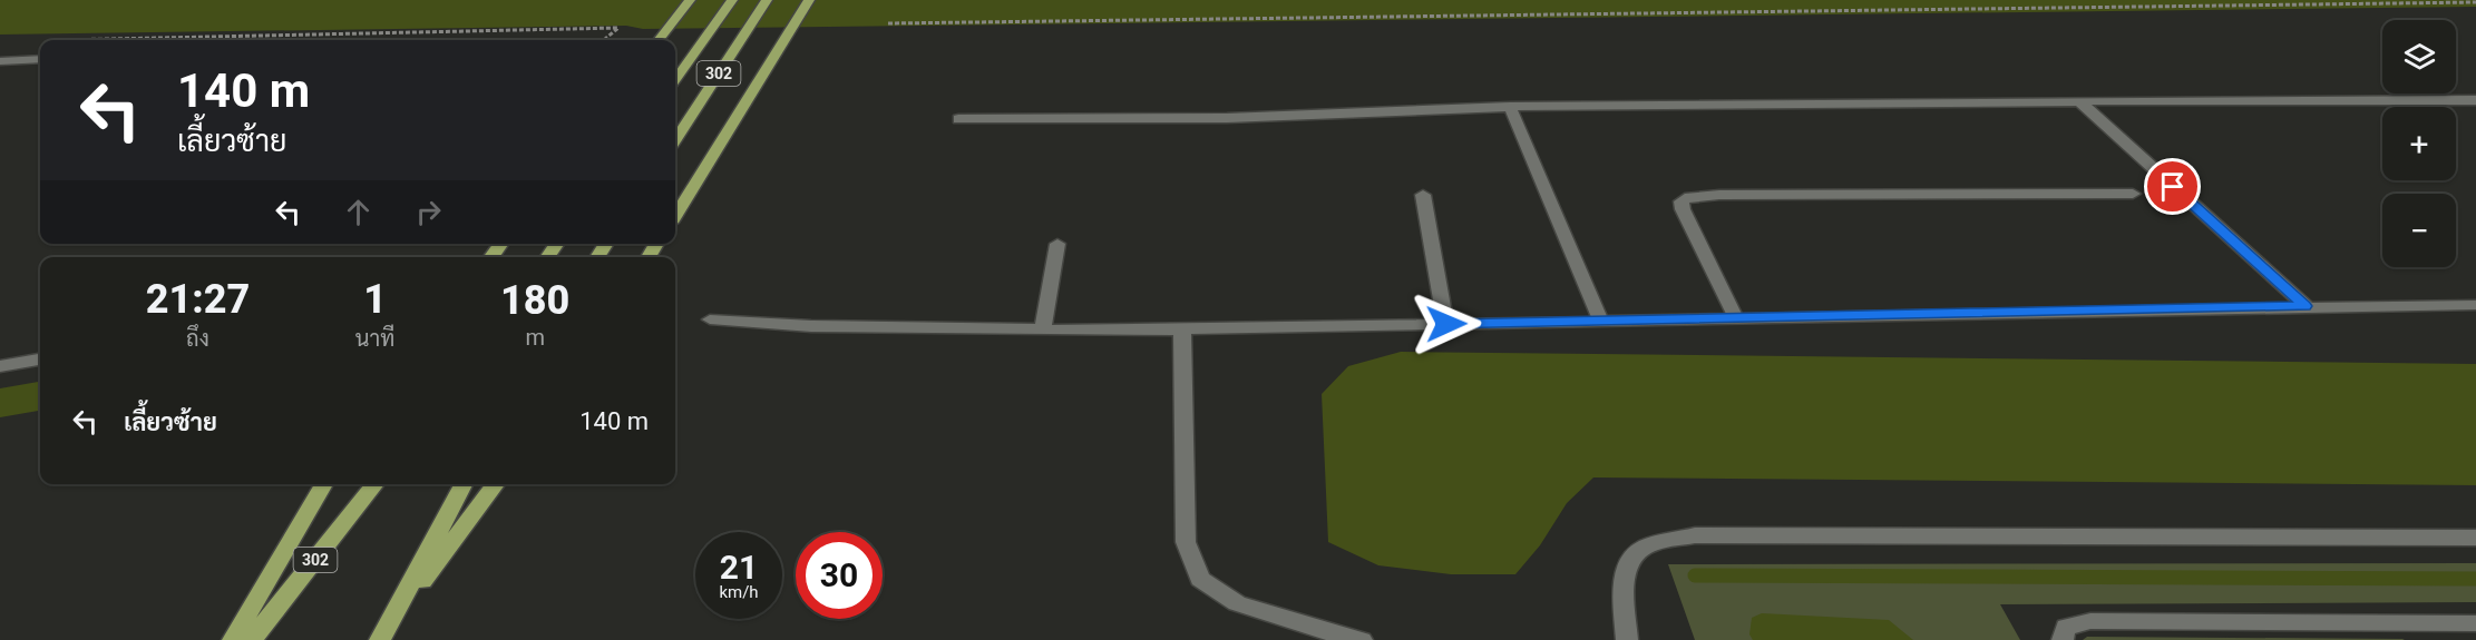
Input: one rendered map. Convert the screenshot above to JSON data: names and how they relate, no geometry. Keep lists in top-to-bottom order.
{
  "streets": {
    "main road": ["302"]
  },
  "page": {
    "map_buttons": ["+", "−"],
    "turn": ["140 m", "เลี้ยวซ้าย"],
    "eta": [
      "21:27",
      "ถึง",
      "1",
      "นาที",
      "180",
      "m"
    ],
    "list": [
      {
        "name": "เลี้ยวซ้าย",
        "value": "140 m"
      }
    ],
    "speed": "21 km/h",
    "limit": "30"
  }
}
